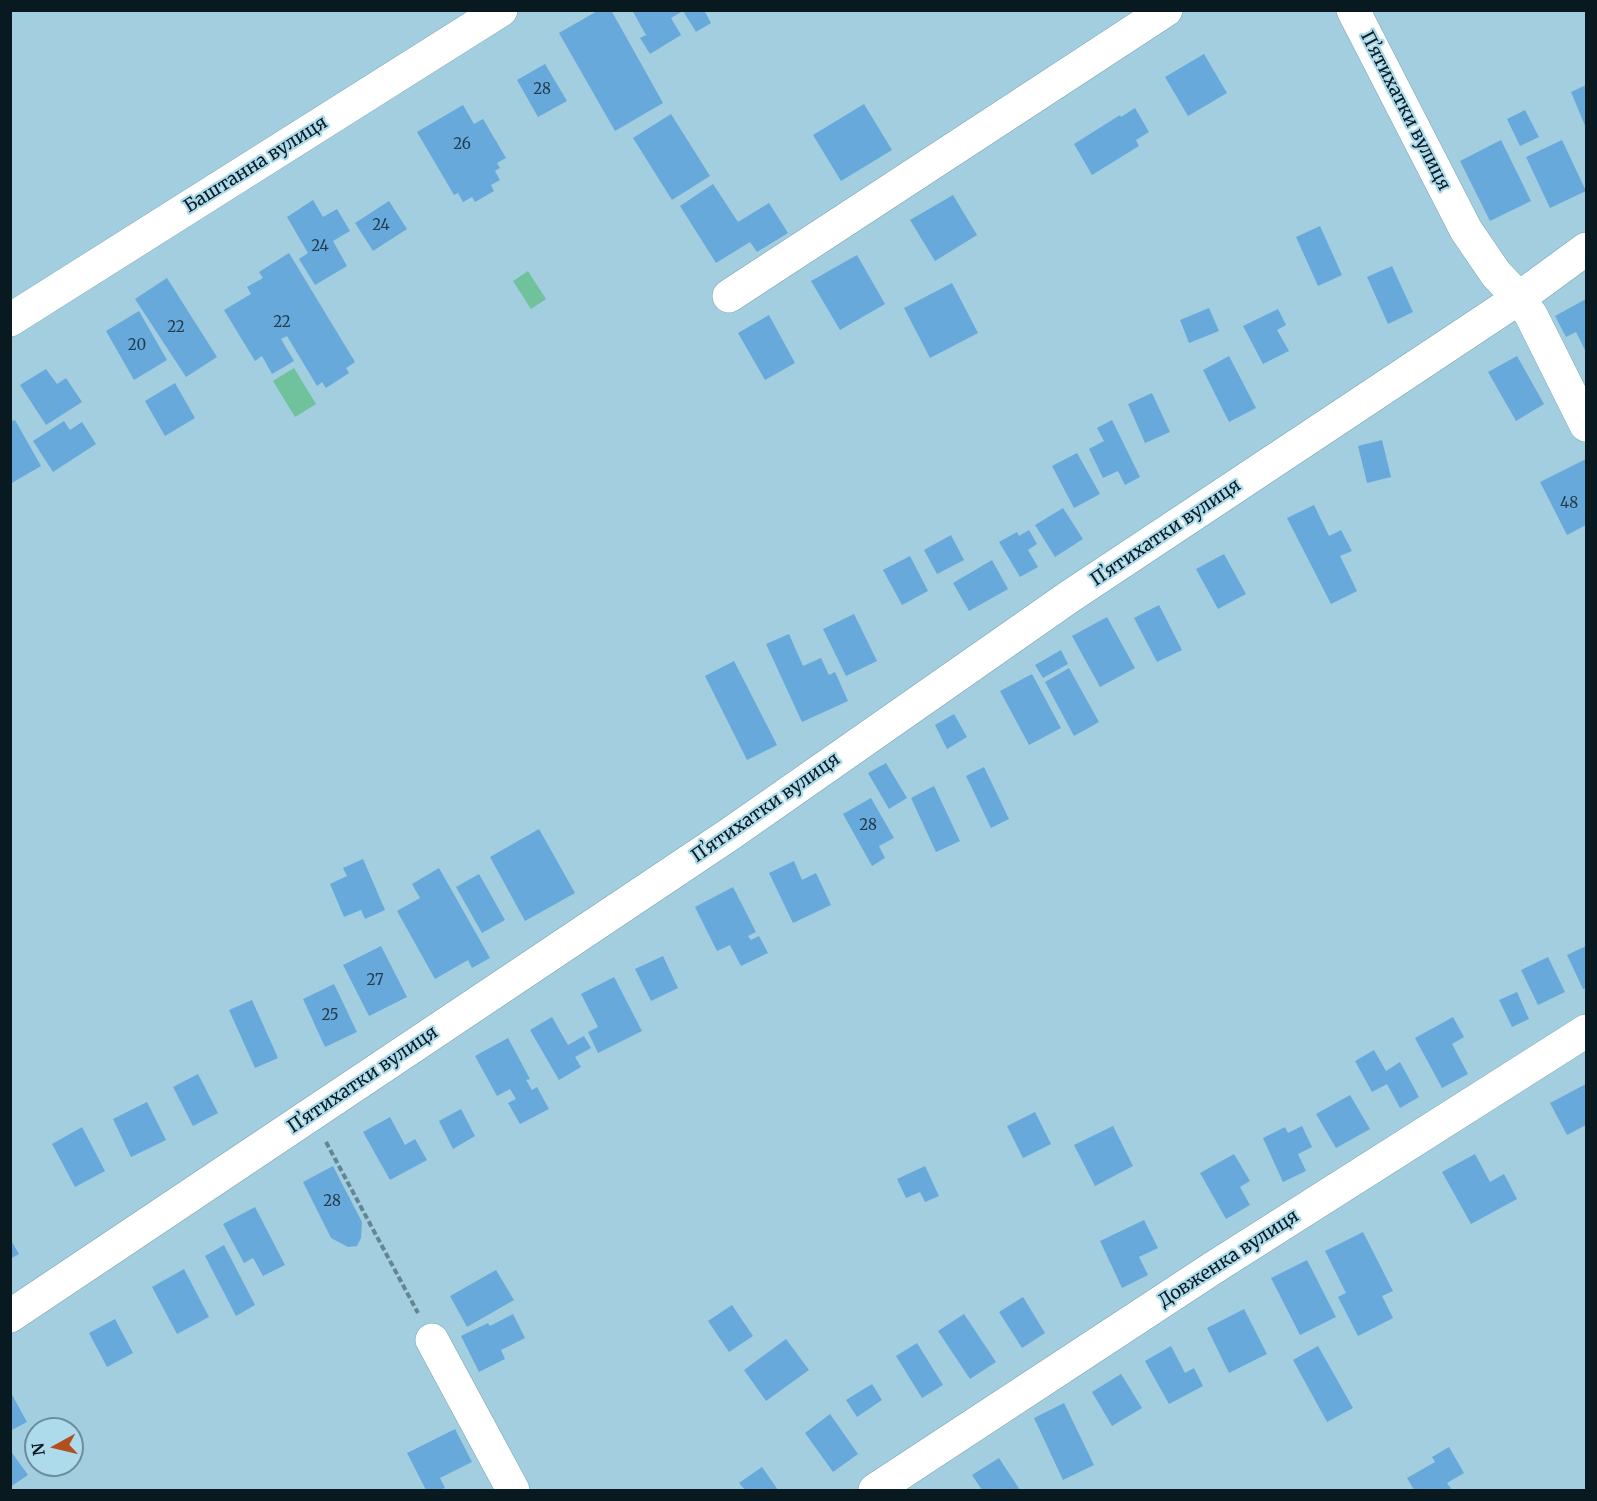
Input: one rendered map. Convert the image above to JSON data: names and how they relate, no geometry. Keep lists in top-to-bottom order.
{
  "streets": {
    "street": ["Пʼятихатки вулиця", "Баштанна вулиця", "Довженка вулиця"]
  },
  "house_numbers": [
    "28",
    "26",
    "24",
    "24",
    "22",
    "22",
    "20",
    "48",
    "28",
    "27",
    "25",
    "28"
  ],
  "north": "left"
}
